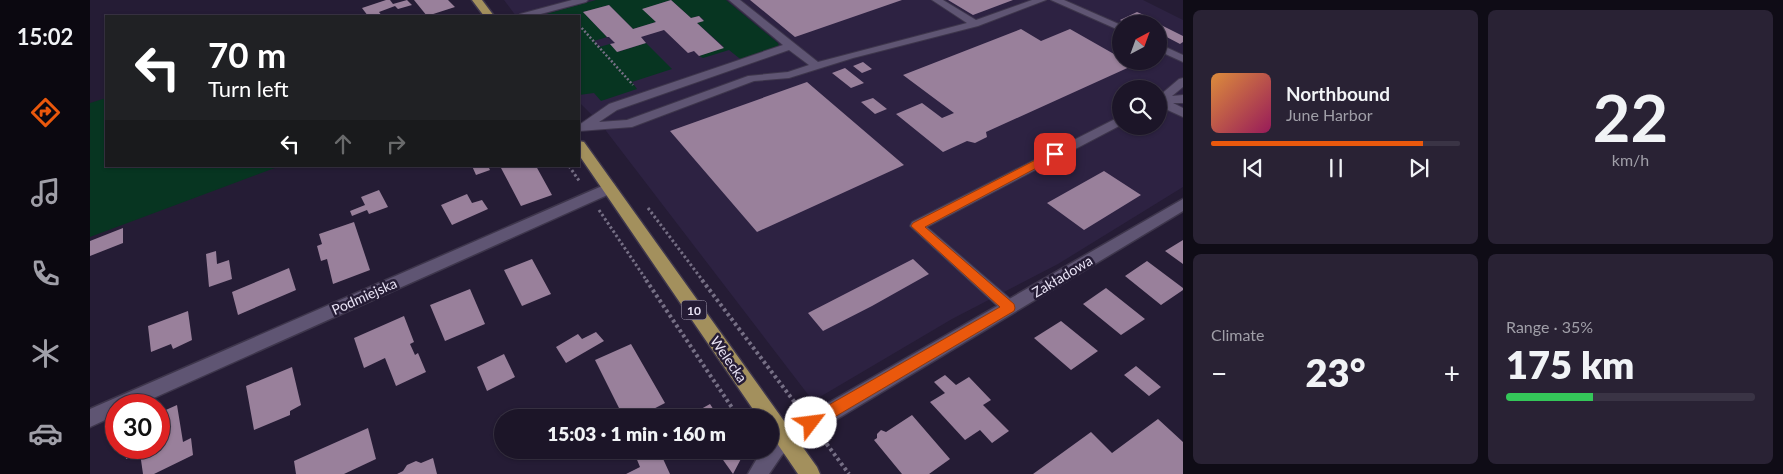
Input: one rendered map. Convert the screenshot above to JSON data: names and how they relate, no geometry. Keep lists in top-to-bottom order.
{
  "streets": {
    "main road": ["10", "Welecka"],
    "street": ["Zakładowa", "Podmiejska"]
  },
  "crossings": [
    ["Zakładowa", "Welecka"],
    ["Podmiejska", "Welecka"]
  ],
  "north": "top right",
  "page": {
    "tabs": "15:02",
    "tile": [
      ["22", "km/h"],
      "Climate",
      ["Range · 35%", "175 km"]
    ],
    "turn": ["70 m", "Turn left"],
    "song": ["Northbound", "June Harbor"],
    "heat": ["−", "23°", "+"],
    "limit": "30",
    "trip": "15:03 · 1 min · 160 m"
  }
}
